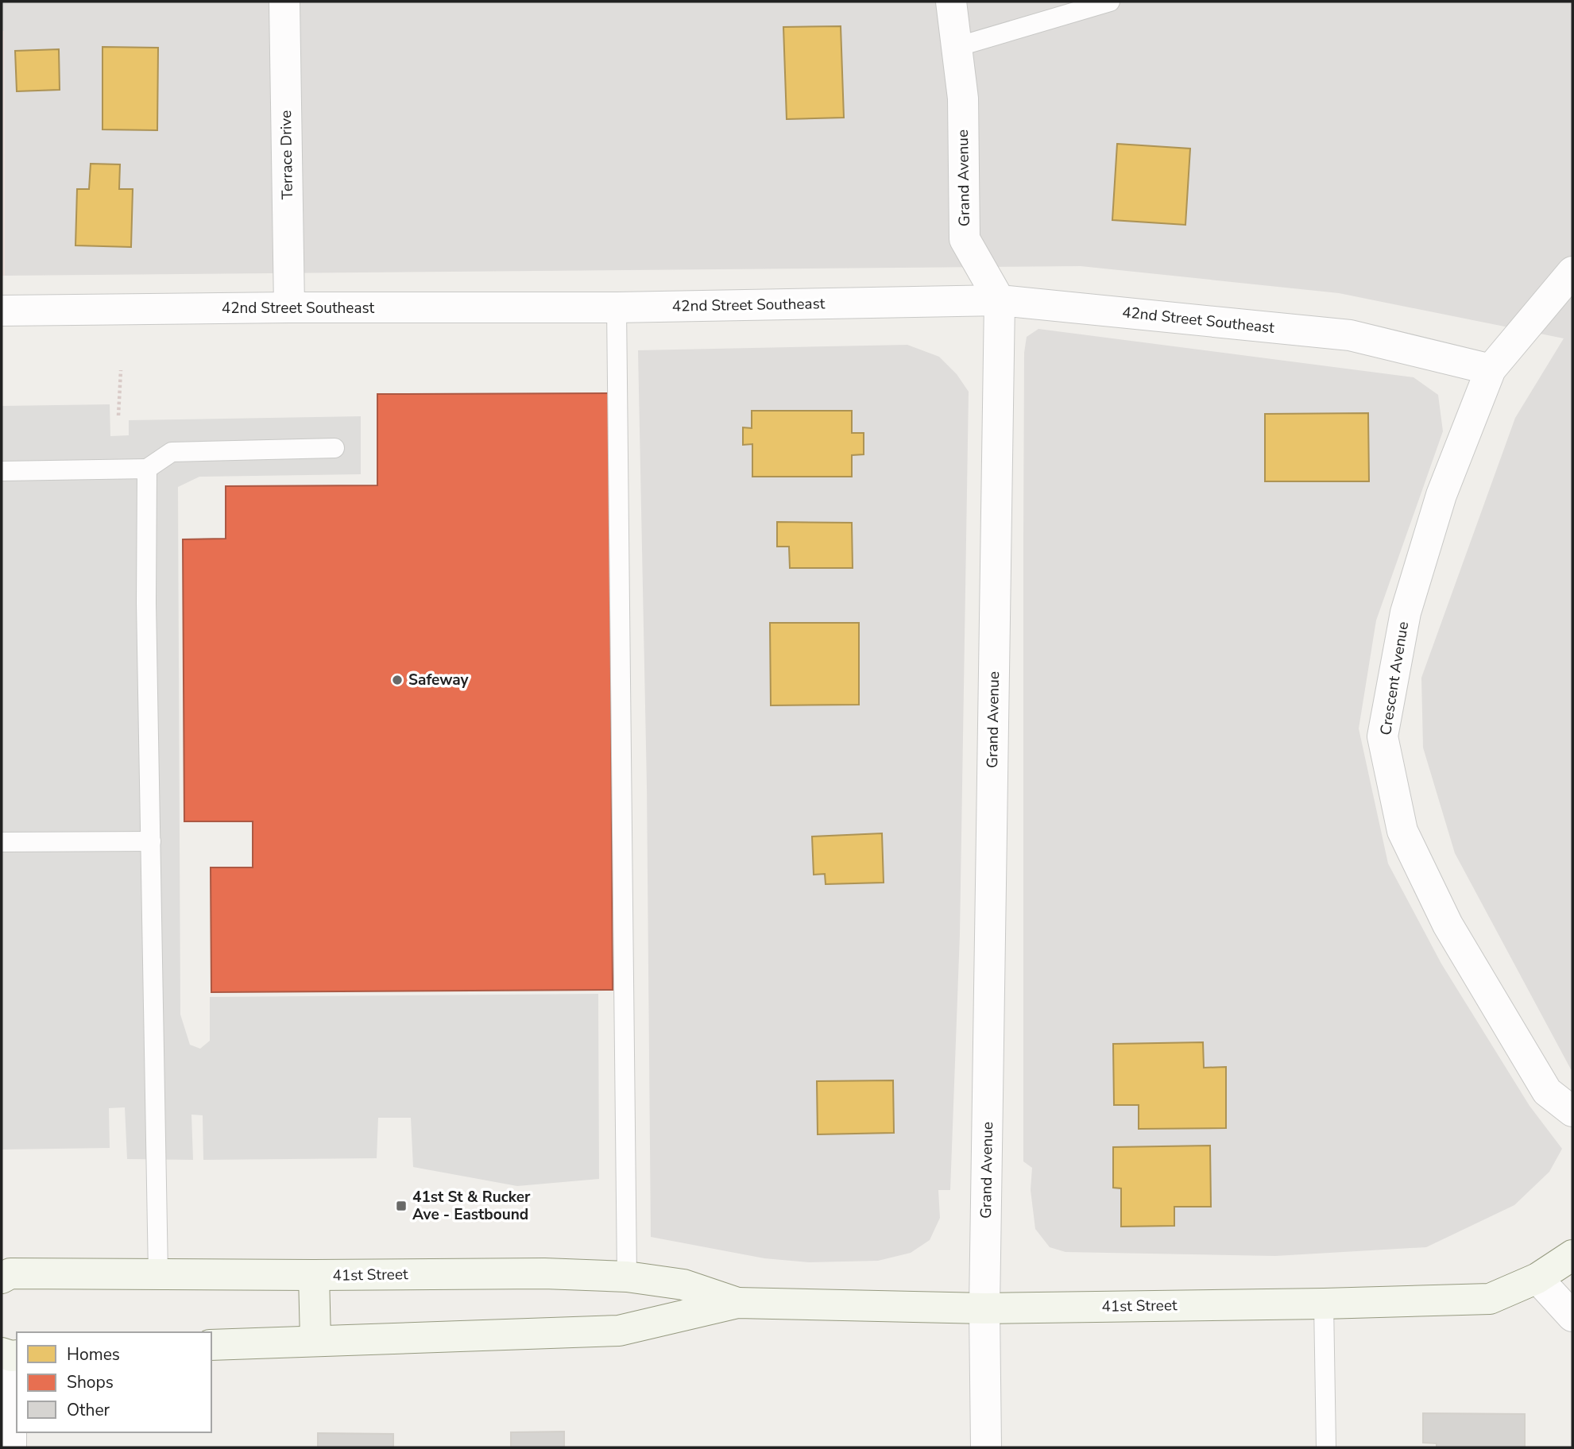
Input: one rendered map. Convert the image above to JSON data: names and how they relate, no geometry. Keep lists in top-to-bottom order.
{
  "streets": {
    "main road": ["41st Street"],
    "street": [
      "Terrace Drive",
      "Grand Avenue",
      "42nd Street Southeast",
      "Crescent Avenue"
    ]
  },
  "crossings": [
    ["Terrace Drive", "42nd Street Southeast"],
    ["Grand Avenue", "42nd Street Southeast"],
    ["Grand Avenue", "41st Street"],
    ["42nd Street Southeast", "Crescent Avenue"]
  ],
  "places": {
    "other": ["Safeway"],
    "transit": ["41st St & Rucker Ave - Eastbound"]
  },
  "legend": ["Homes", "Shops", "Other"]
}
